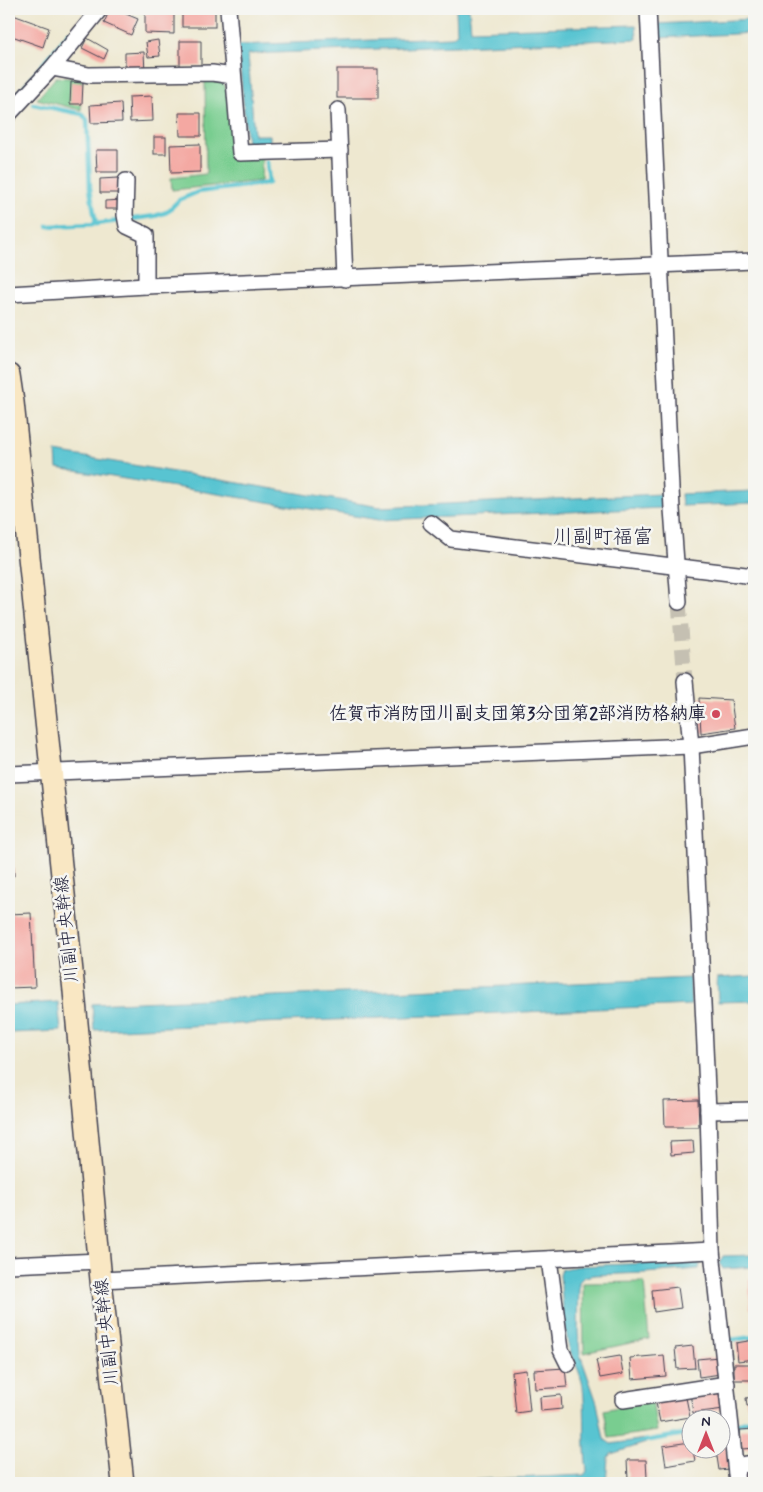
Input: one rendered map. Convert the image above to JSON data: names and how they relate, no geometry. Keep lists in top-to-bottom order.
{
  "streets": {
    "street": ["川副中央幹線"]
  },
  "districts": ["川副町福富"],
  "places": ["佐賀市消防団川副支団第3分団第2部消防格納庫"],
  "north": "top"
}
